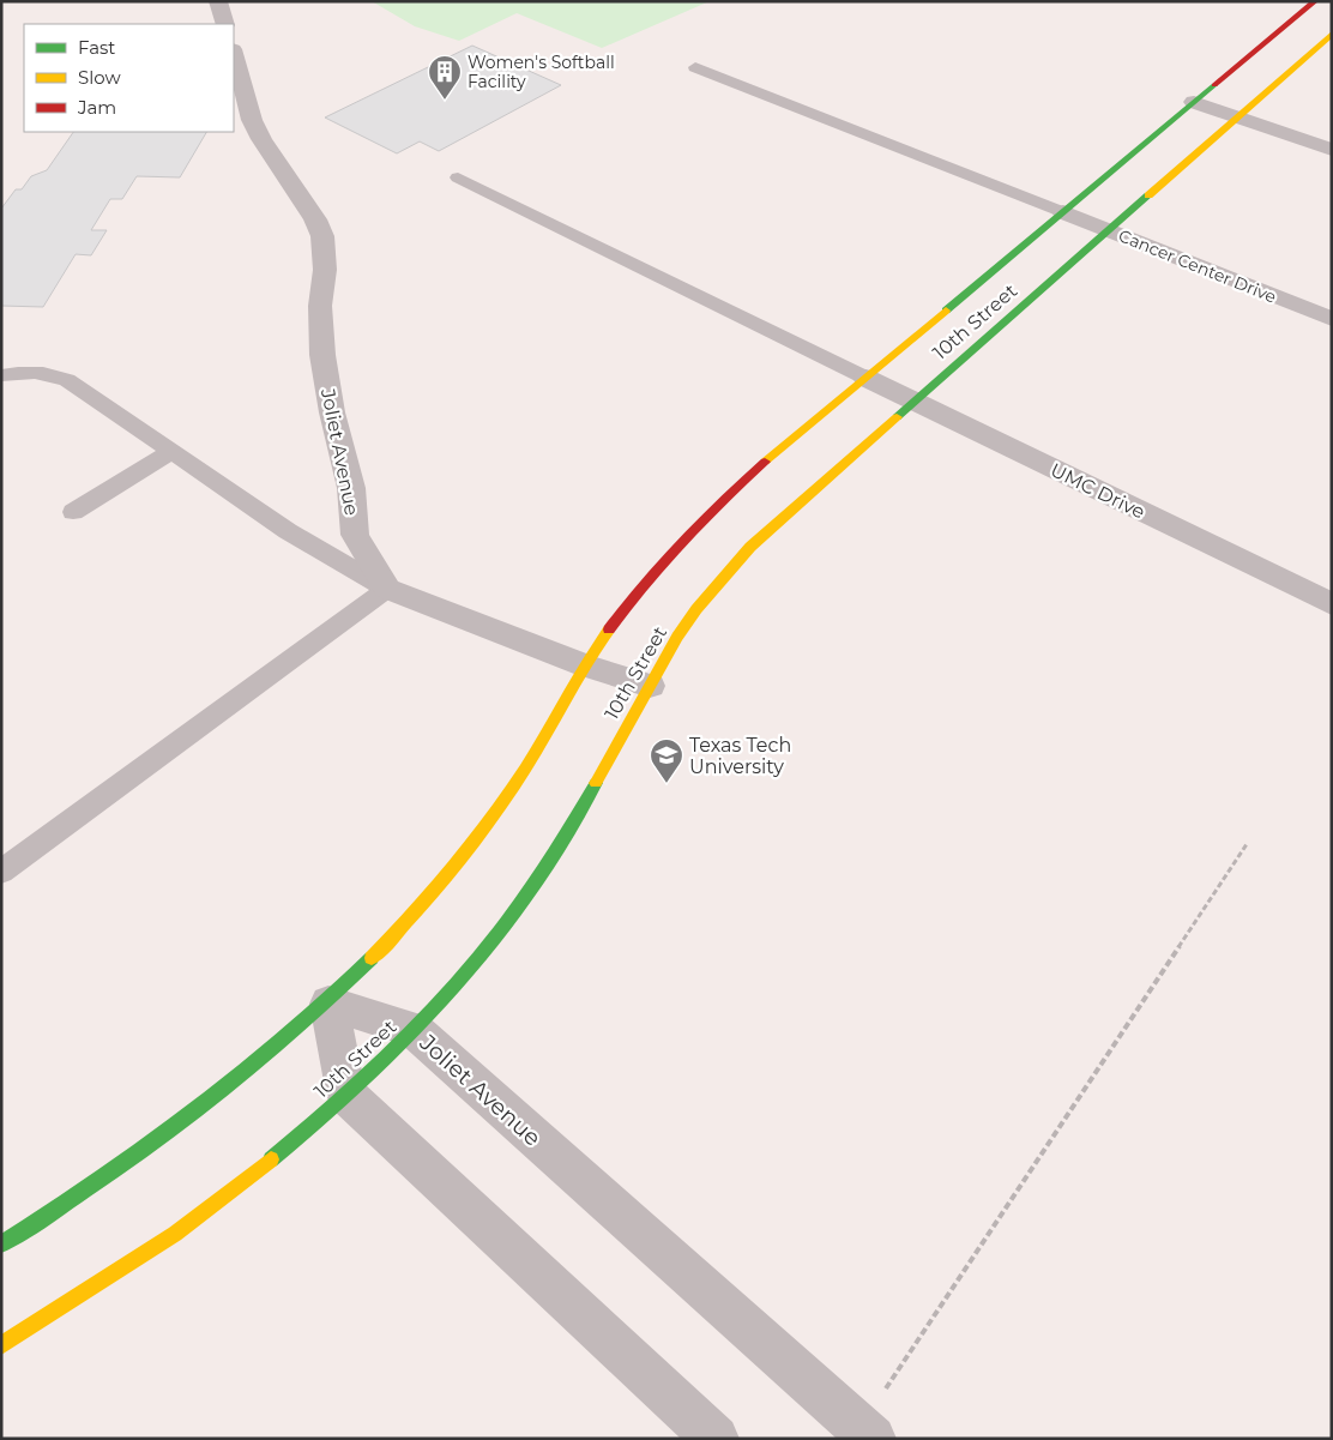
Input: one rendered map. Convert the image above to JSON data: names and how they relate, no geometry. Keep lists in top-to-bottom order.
{
  "streets": {
    "street": [
      "Cancer Center Drive",
      "10th Street",
      "Joliet Avenue",
      "UMC Drive"
    ]
  },
  "crossings": [
    ["Cancer Center Drive", "10th Street"],
    ["10th Street", "Joliet Avenue"],
    ["10th Street", "UMC Drive"]
  ],
  "places": {
    "building": ["Women's Softball Facility"],
    "school or university": ["Texas Tech University"]
  },
  "legend": ["Fast", "Slow", "Jam"]
}
